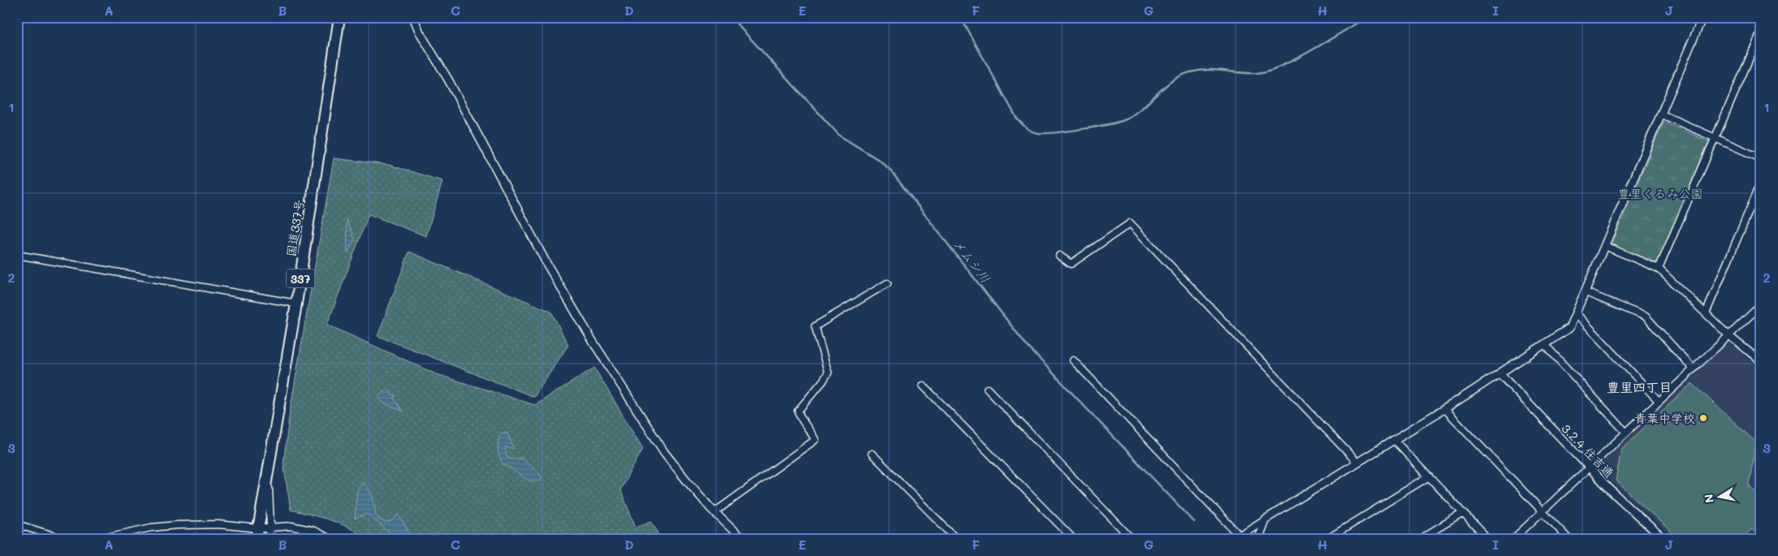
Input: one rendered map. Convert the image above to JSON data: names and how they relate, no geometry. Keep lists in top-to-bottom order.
{
  "streets": {
    "highway": ["国道337号", "337"],
    "street": ["3.2.4 住吉通"]
  },
  "districts": ["豊里四丁目"],
  "water": ["メムシ川"],
  "parks": ["豊里くるみ公園"],
  "places": ["青葉中学校"],
  "north": "left",
  "grid": {
    "columns": [
      "A",
      "B",
      "C",
      "D",
      "E",
      "F",
      "G",
      "H",
      "I",
      "J"
    ],
    "rows": ["1", "2", "3"]
  }
}
